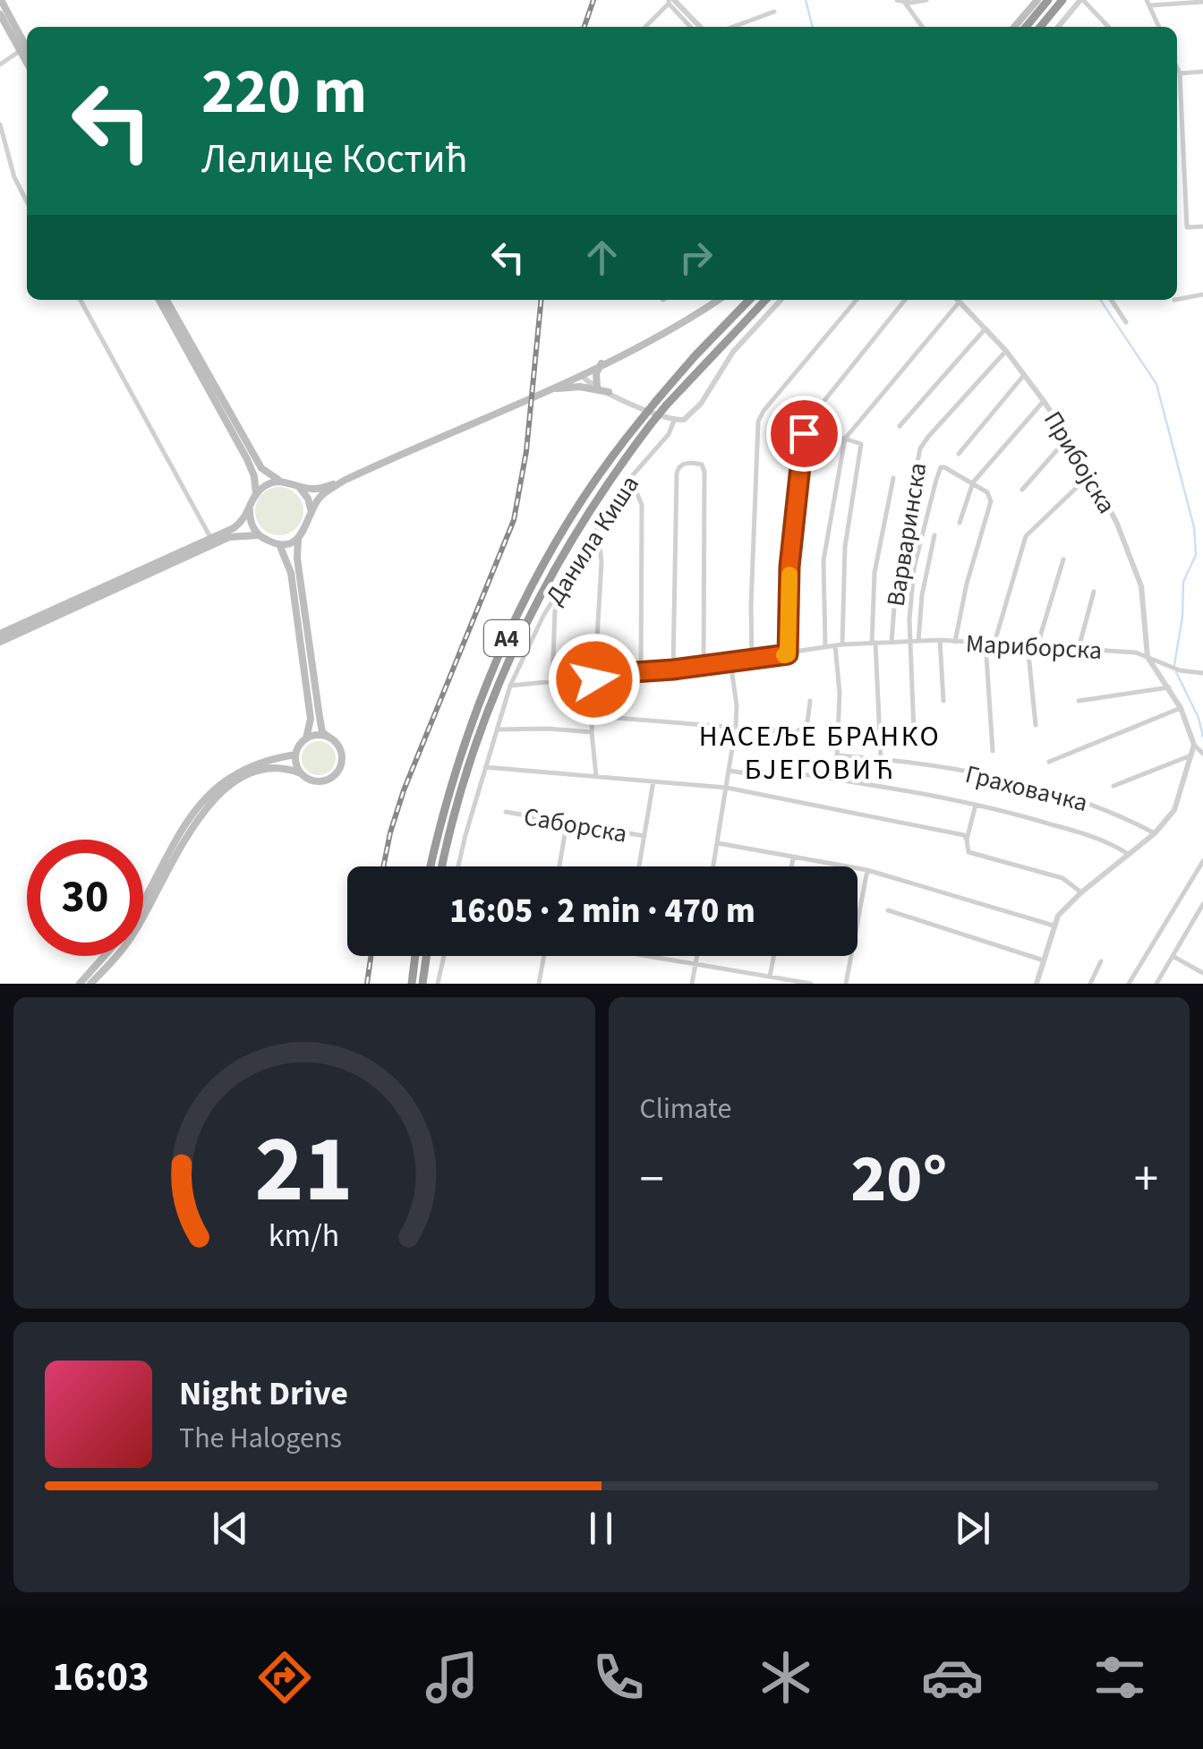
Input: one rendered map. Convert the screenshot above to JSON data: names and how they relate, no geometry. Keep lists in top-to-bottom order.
{
  "streets": {
    "highway": ["A4"],
    "street": [
      "Прибојска",
      "Варваринска",
      "Данила Киша",
      "Мариборска",
      "Граховачка",
      "Саборска"
    ]
  },
  "crossings": [
    ["Прибојска", "Варваринска"],
    ["Прибојска", "Мариборска"],
    ["Варваринска", "Мариборска"],
    ["Данила Киша", "Мариборска"]
  ],
  "districts": ["НАСЕЉЕ БРАНКО БЈЕГОВИЋ"],
  "page": {
    "turn": ["220 m", "Лелице Костић"],
    "limit": "30",
    "trip": "16:05 · 2 min · 470 m",
    "tile": "Climate",
    "heat": ["−", "20°", "+"],
    "song": ["Night Drive", "The Halogens"],
    "tabs": "16:03",
    "gauge": ["21", "km/h"]
  }
}
